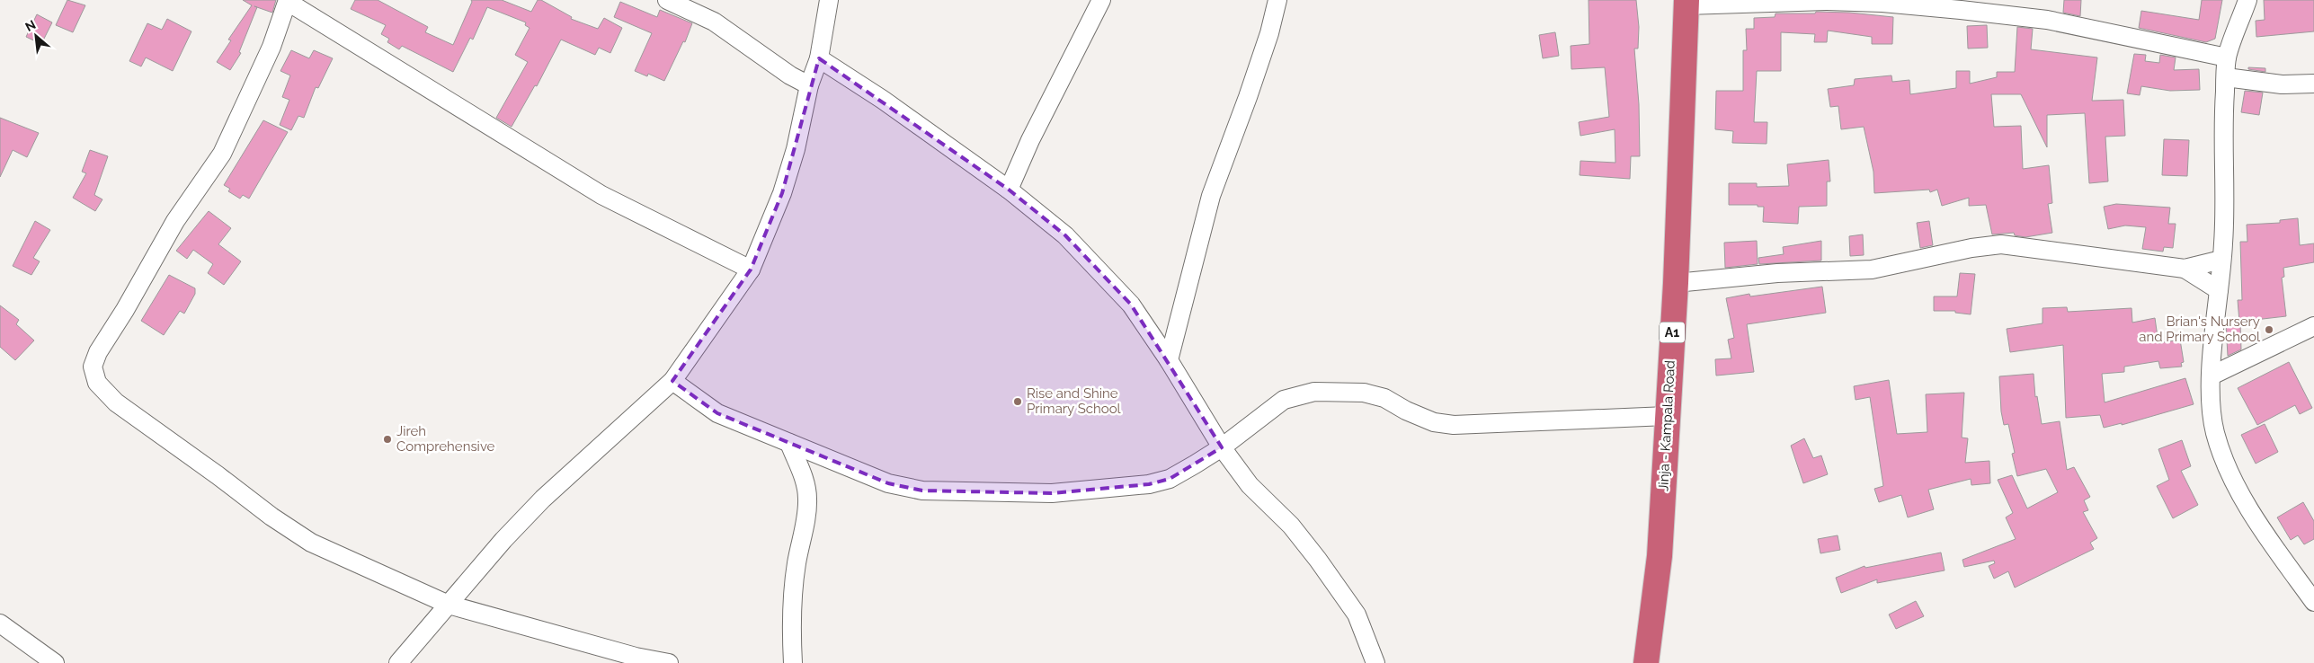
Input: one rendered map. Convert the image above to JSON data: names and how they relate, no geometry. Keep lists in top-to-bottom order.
{
  "streets": {
    "highway": ["A1", "Jinja - Kampala Road"]
  },
  "places": ["Brian's Nursery and Primary School", "Rise and Shine Primary School", "Jireh Comprehensive"],
  "north": "top left"
}
